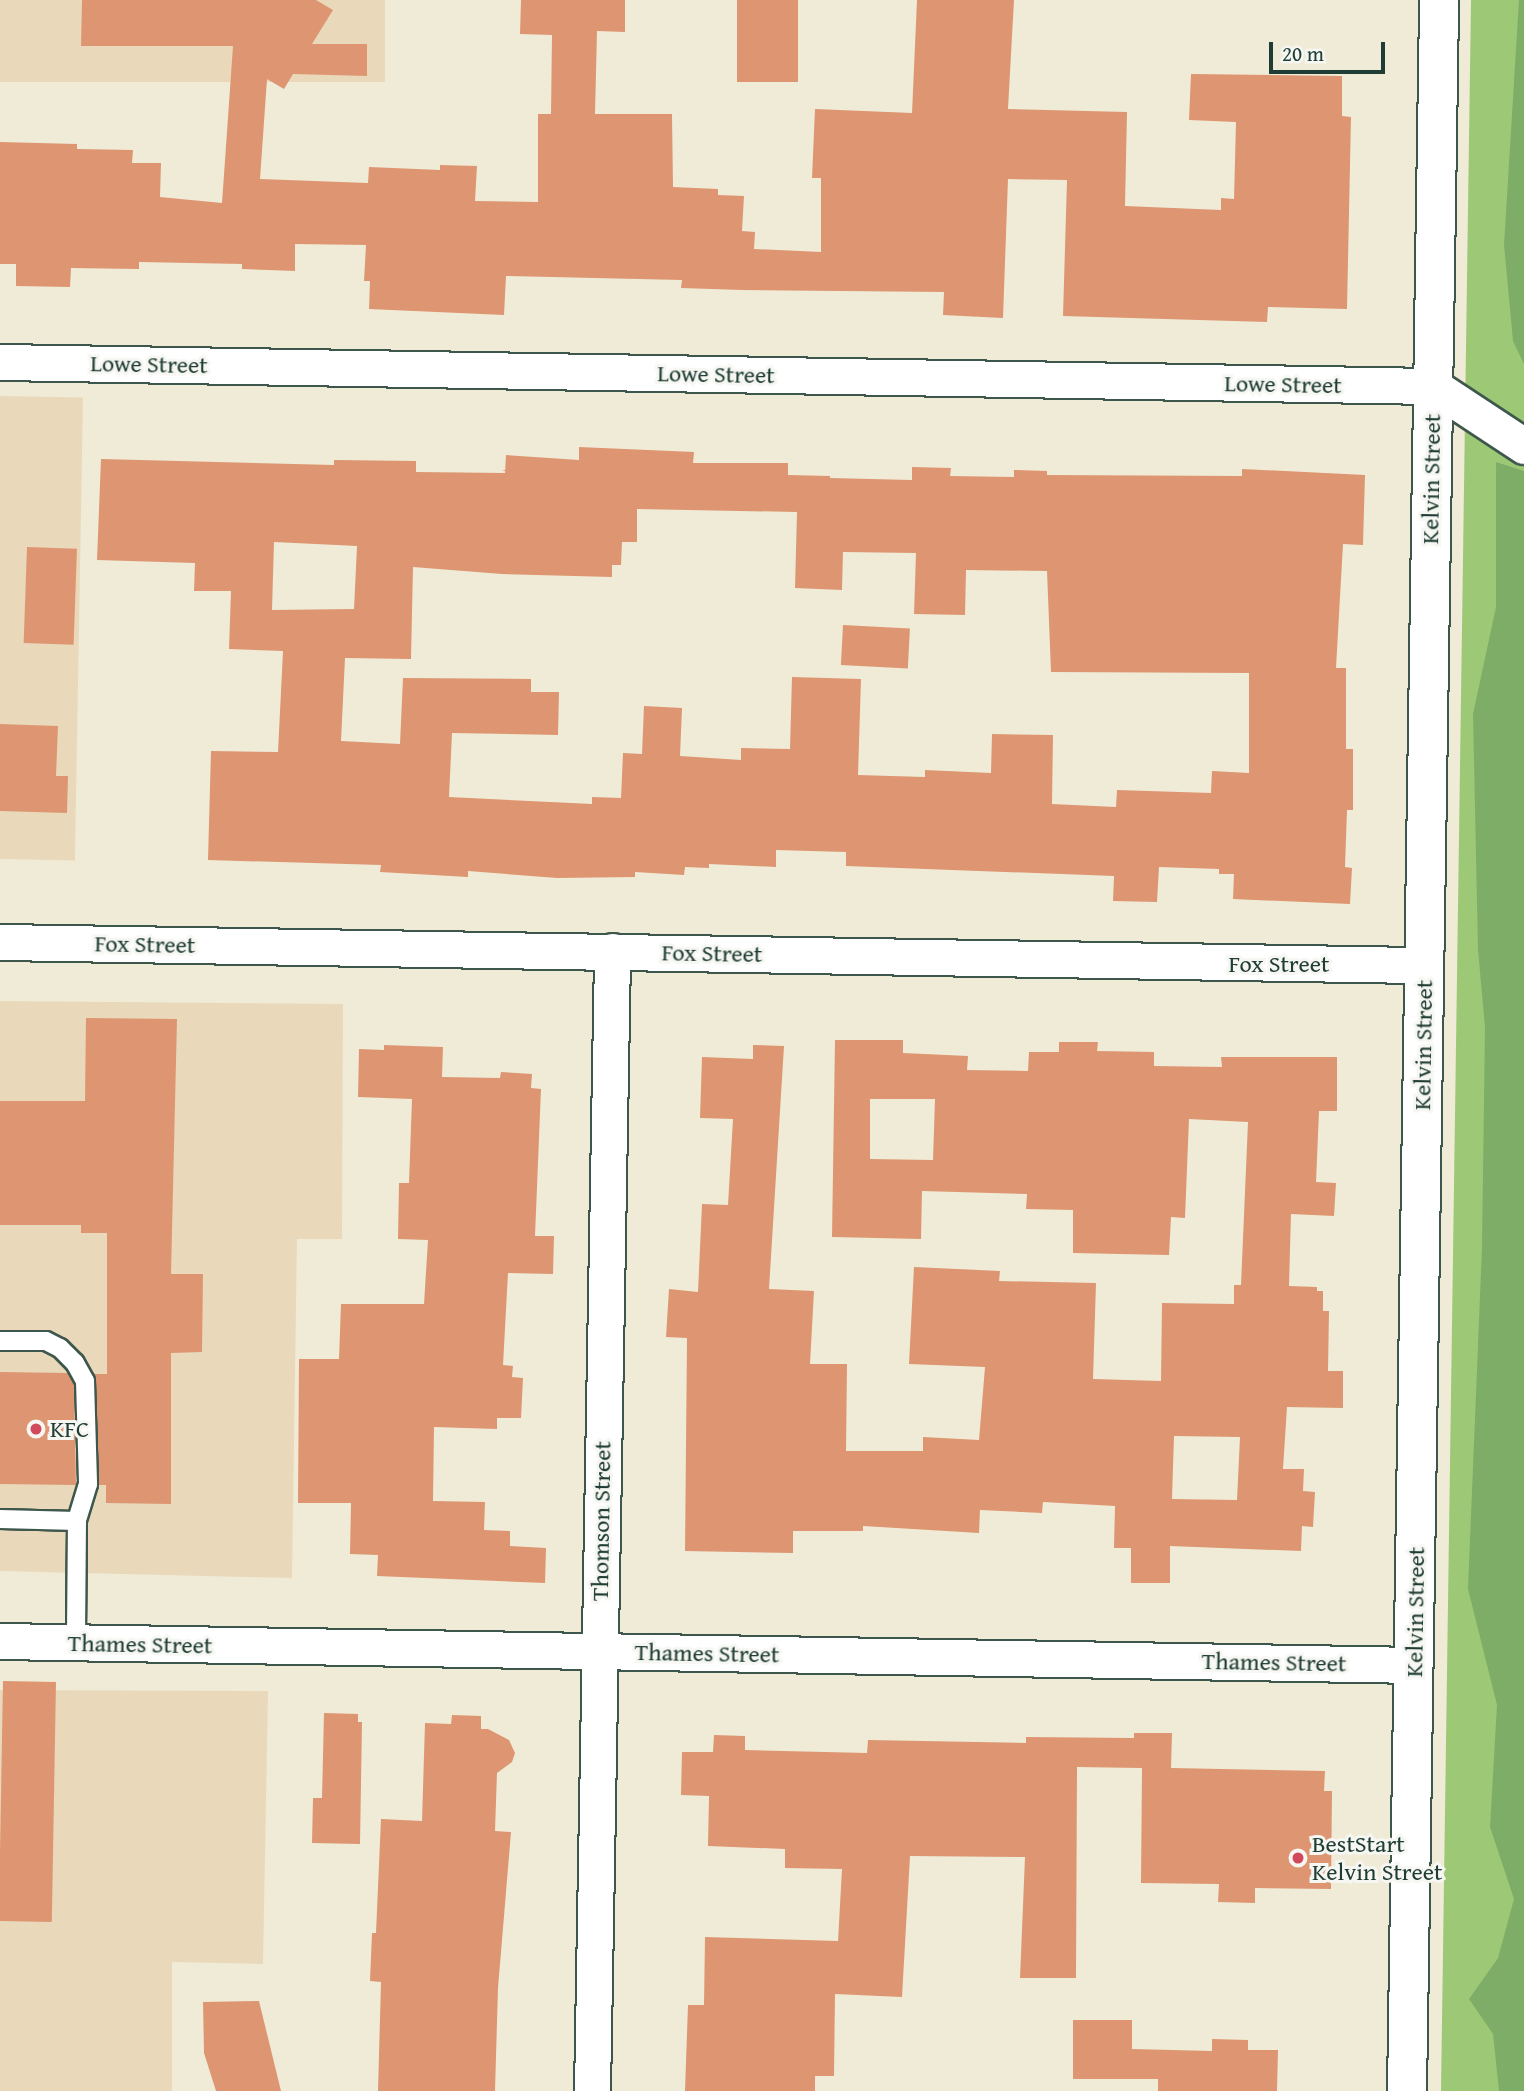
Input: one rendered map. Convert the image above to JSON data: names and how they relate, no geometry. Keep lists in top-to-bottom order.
{
  "streets": {
    "main road": ["Kelvin Street"],
    "street": [
      "Lowe Street",
      "Fox Street",
      "Thomson Street",
      "Thames Street"
    ]
  },
  "crossings": [
    ["Lowe Street", "Kelvin Street"],
    ["Kelvin Street", "Fox Street"],
    ["Kelvin Street", "Thames Street"],
    ["Fox Street", "Thomson Street"],
    ["Thomson Street", "Thames Street"]
  ],
  "places": ["KFC", "BestStart Kelvin Street"],
  "scale_bar": "20 m"
}
